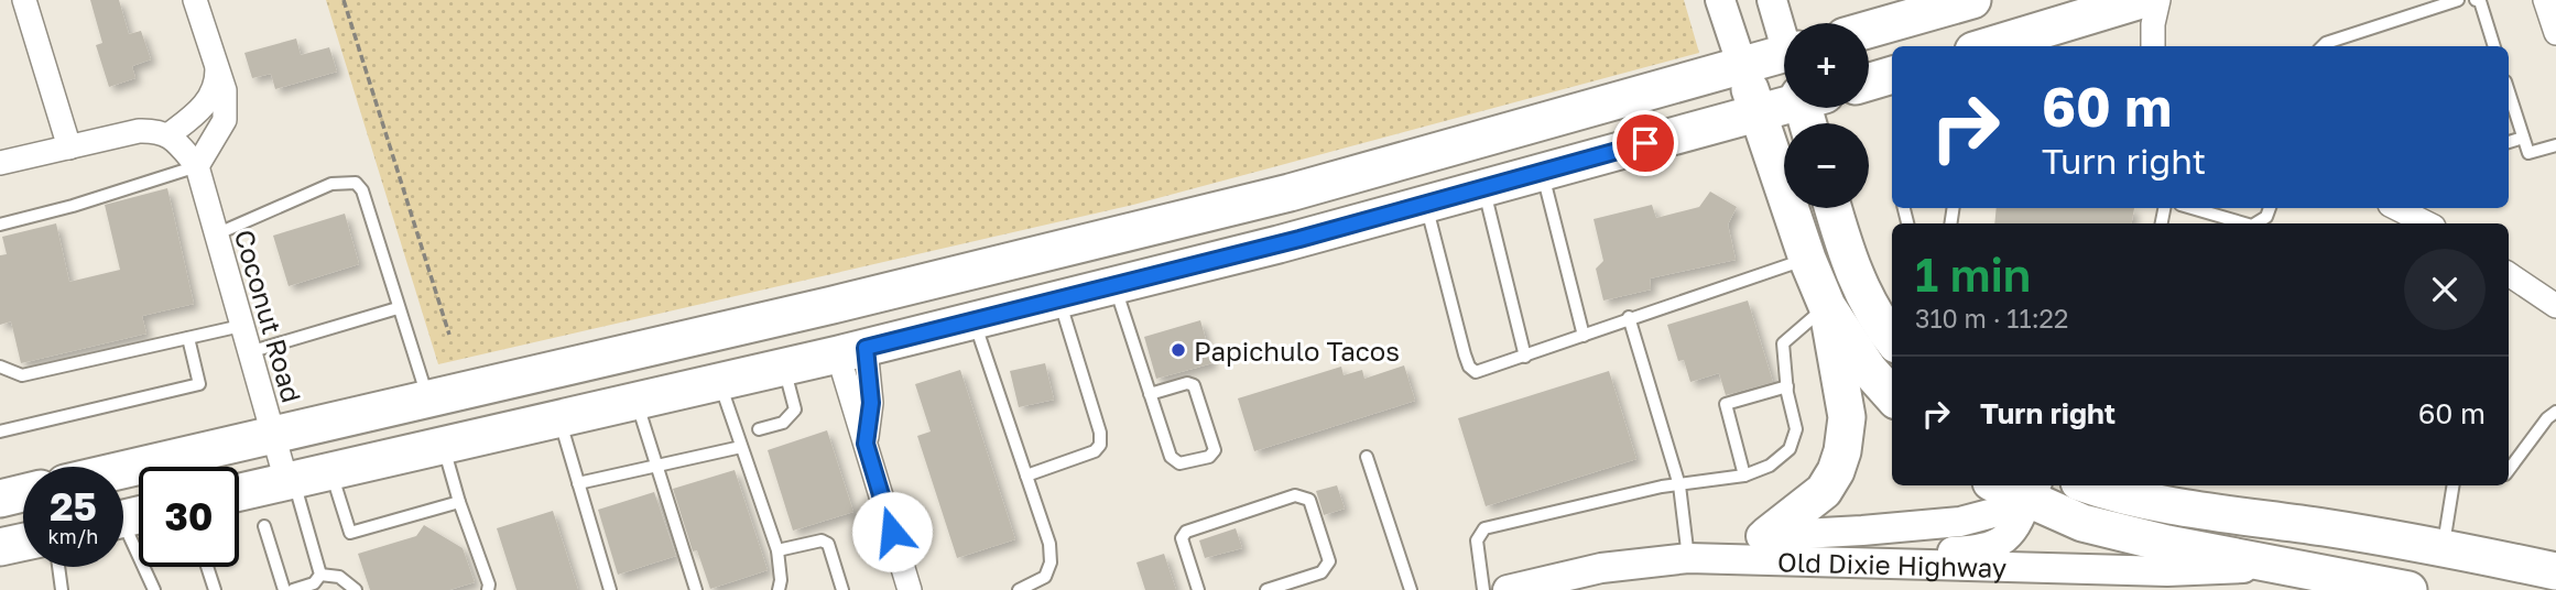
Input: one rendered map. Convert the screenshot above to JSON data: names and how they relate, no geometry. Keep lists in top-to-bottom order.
{
  "streets": {
    "main road": ["Old Dixie Highway"],
    "street": ["Coconut Road"]
  },
  "places": ["Papichulo Tacos"],
  "page": {
    "map_buttons": ["+", "−"],
    "turn": ["60 m", "Turn right"],
    "heading": ["1 min", "310 m · 11:22"],
    "list": [
      {
        "name": "Turn right",
        "value": "60 m"
      }
    ],
    "speed": "25 km/h",
    "limit": "30"
  }
}
